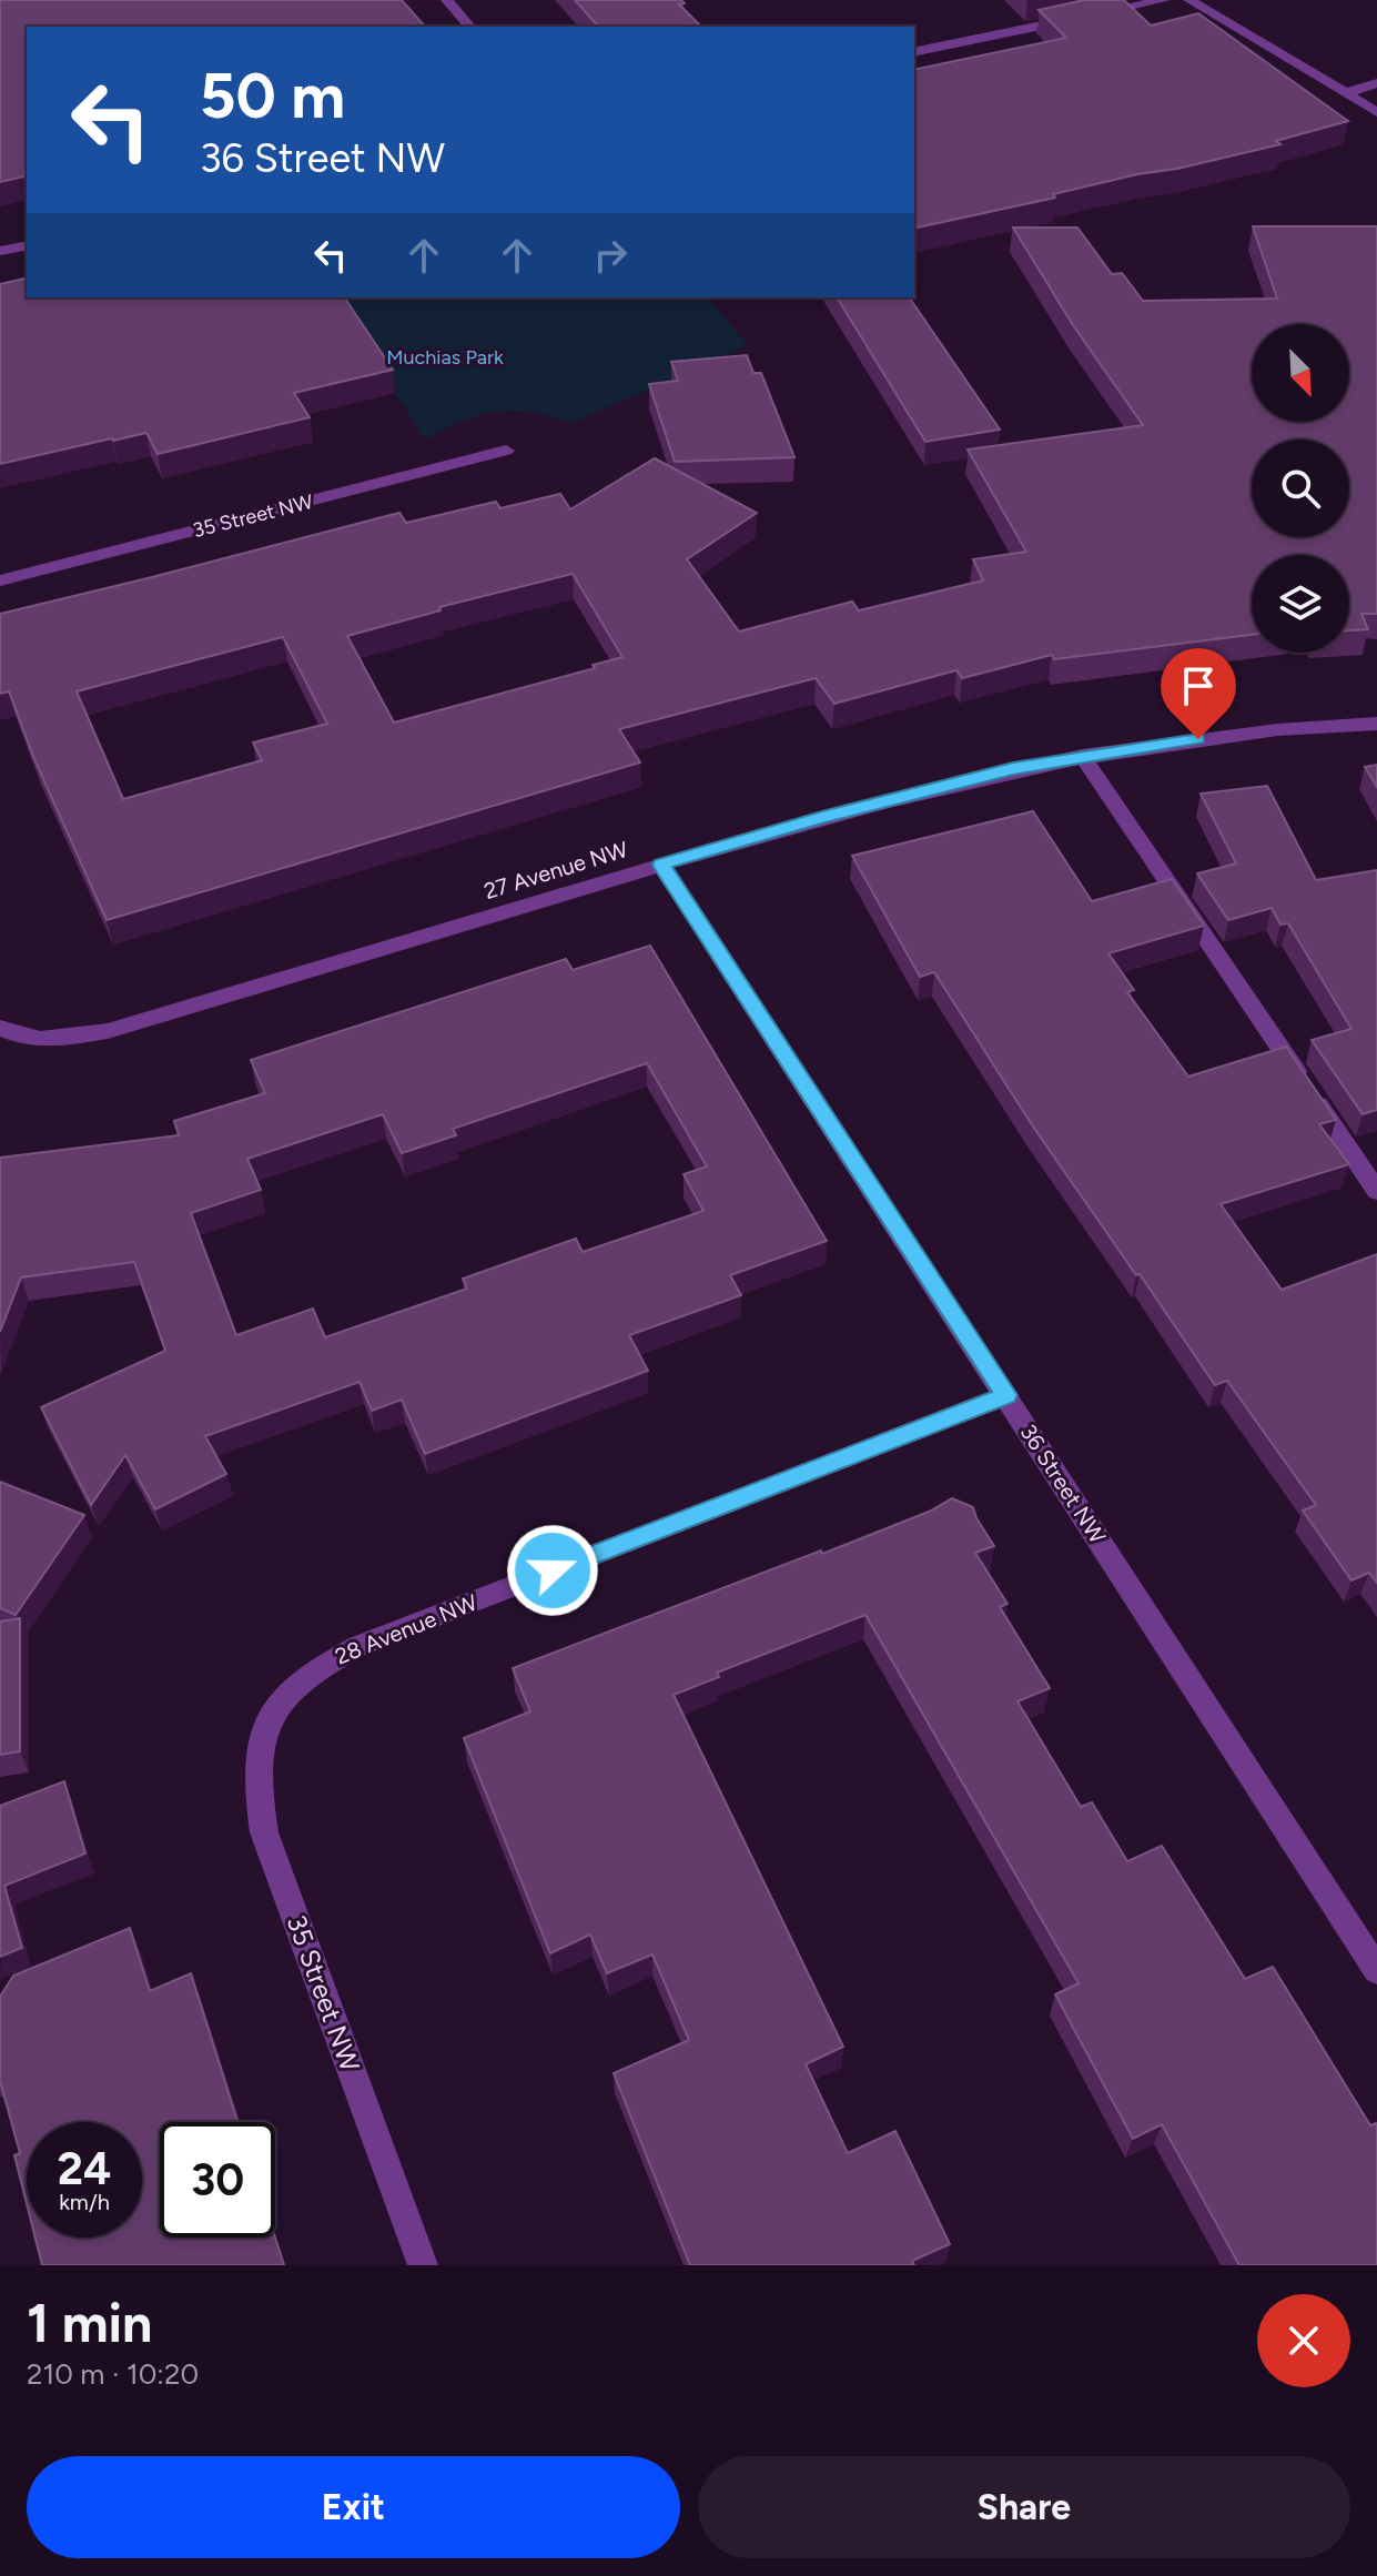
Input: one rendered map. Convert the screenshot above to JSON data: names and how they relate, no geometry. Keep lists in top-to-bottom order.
{
  "streets": {
    "street": [
      "35 Street NW",
      "27 Avenue NW",
      "36 Street NW",
      "28 Avenue NW"
    ]
  },
  "crossings": [
    ["35 Street NW", "28 Avenue NW"],
    ["27 Avenue NW", "36 Street NW"],
    ["36 Street NW", "28 Avenue NW"]
  ],
  "parks": ["Muchias Park"],
  "north": "bottom right",
  "page": {
    "turn": ["50 m", "36 Street NW"],
    "speed": "24 km/h",
    "limit": "30",
    "heading": ["1 min", "210 m · 10:20"],
    "buttons": ["Exit", "Share"]
  }
}
